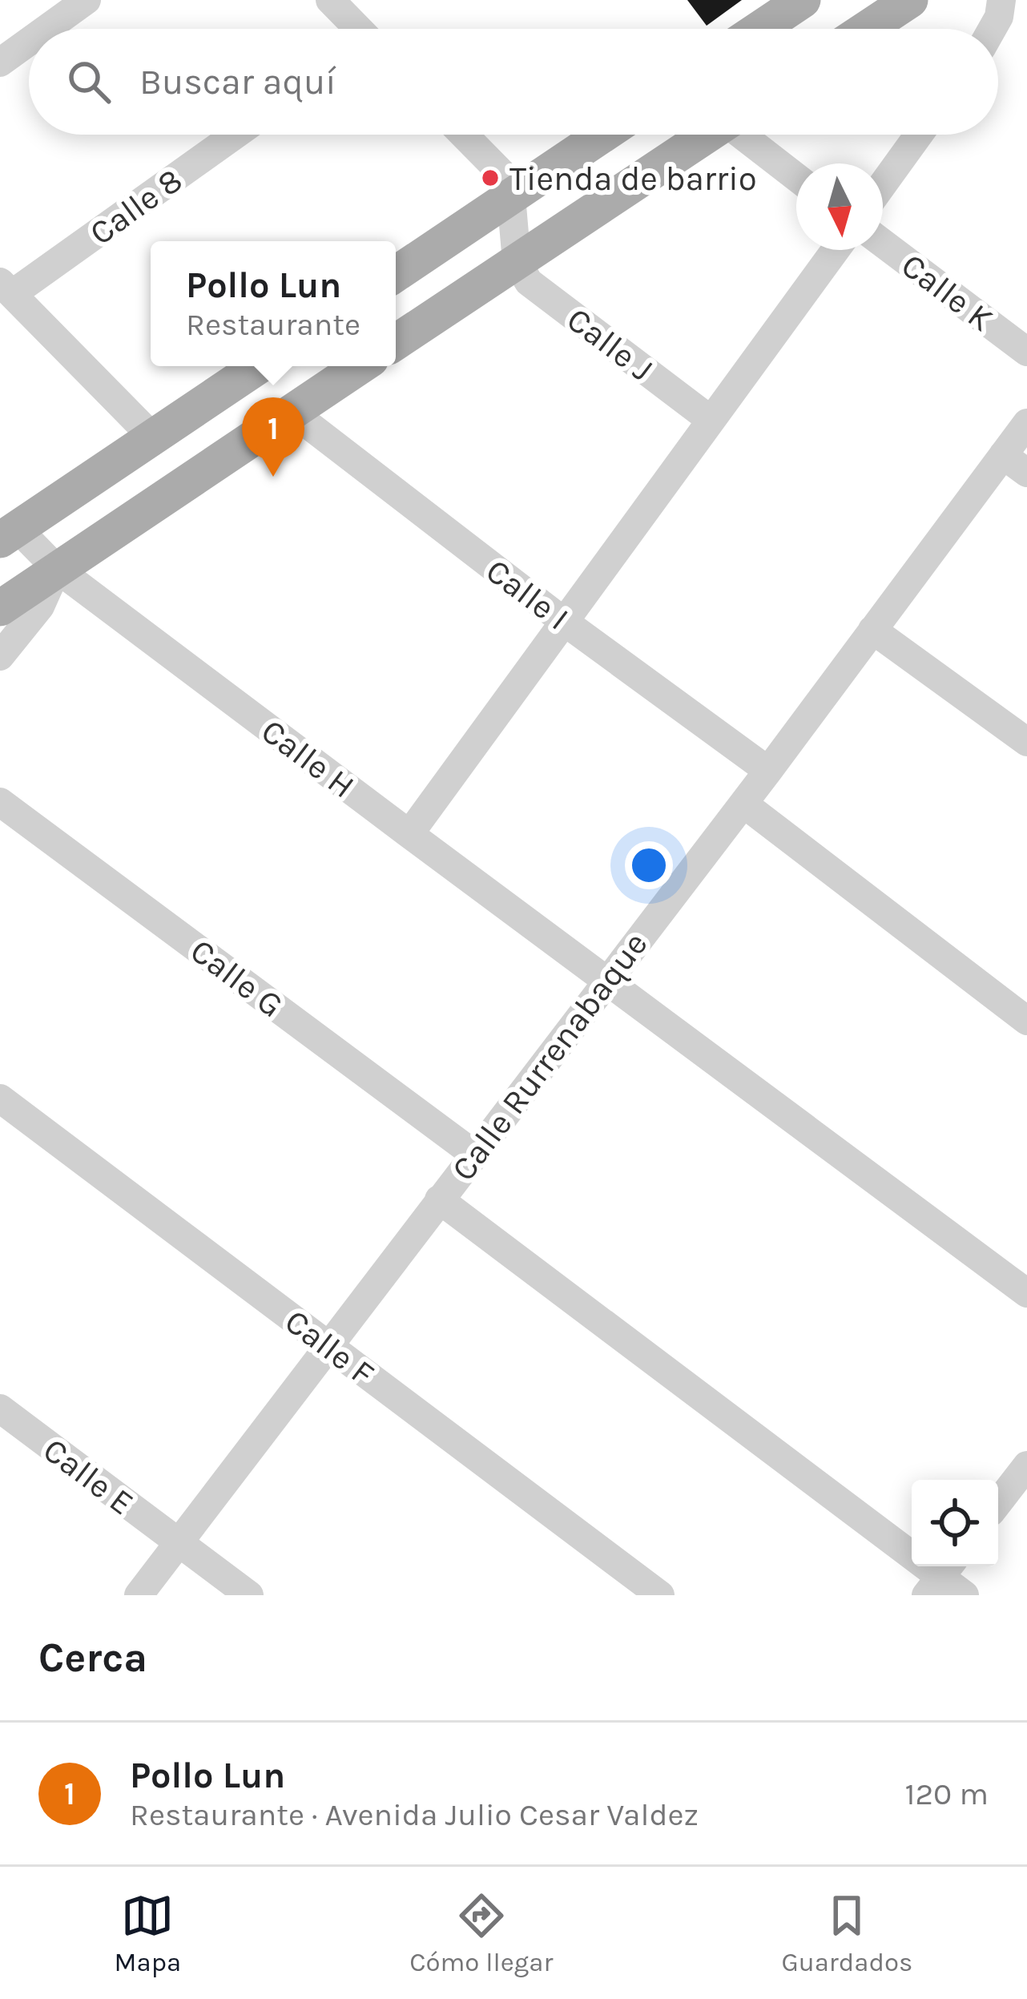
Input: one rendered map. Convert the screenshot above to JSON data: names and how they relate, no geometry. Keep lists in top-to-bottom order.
{
  "streets": {
    "street": [
      "Calle 8",
      "Calle K",
      "Calle J",
      "Calle I",
      "Calle H",
      "Calle G",
      "Calle Rurrenabaque",
      "Calle F",
      "Calle E"
    ]
  },
  "crossings": [
    ["Calle I", "Calle Rurrenabaque"],
    ["Calle H", "Calle Rurrenabaque"],
    ["Calle G", "Calle Rurrenabaque"],
    ["Calle Rurrenabaque", "Calle F"],
    ["Calle Rurrenabaque", "Calle E"]
  ],
  "places": ["Tienda de barrio"],
  "north": "bottom",
  "page": {
    "search": "Buscar aquí",
    "popup": ["Pollo Lun", "Restaurante"],
    "pins": "1",
    "heading": "Cerca",
    "list": [
      {
        "mark": "1",
        "name": "Pollo Lun",
        "note": "Restaurante · Avenida Julio Cesar Valdez",
        "value": "120 m"
      }
    ],
    "nav": ["Mapa", "Cómo llegar", "Guardados"]
  }
}
